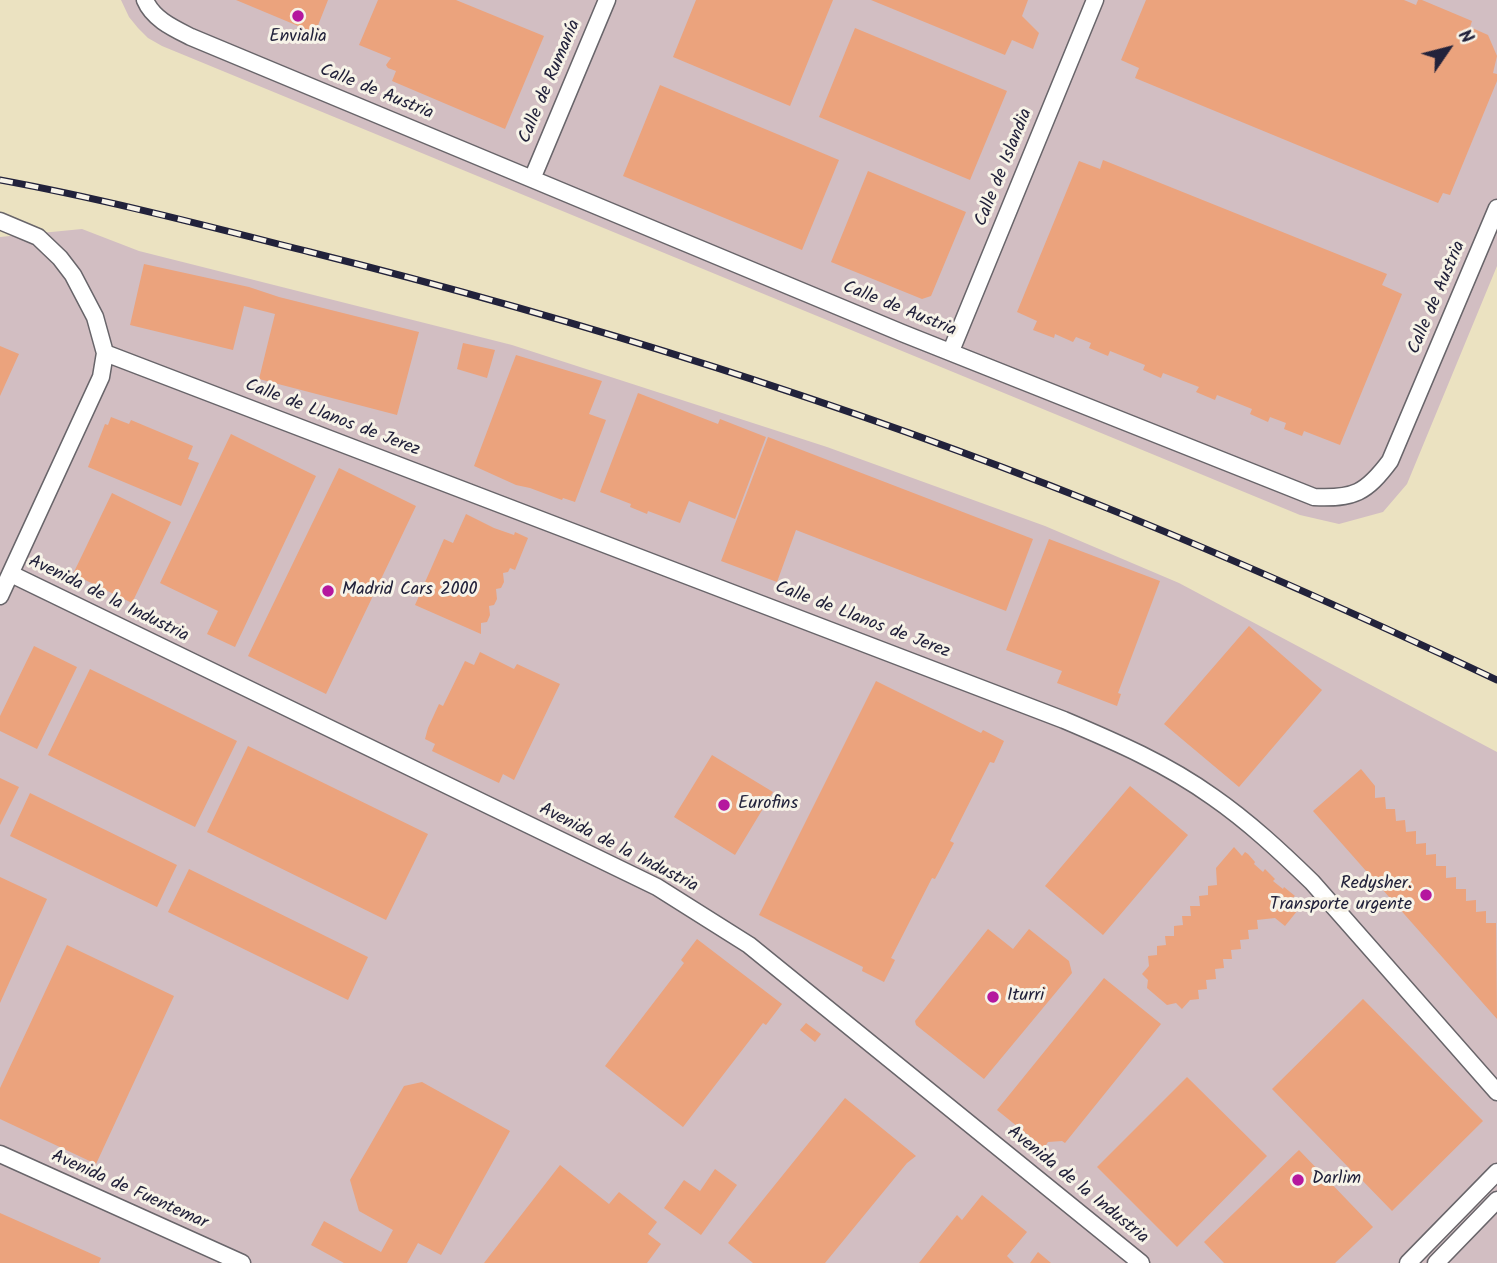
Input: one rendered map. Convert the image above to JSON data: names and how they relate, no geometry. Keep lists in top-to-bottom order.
{
  "streets": {
    "street": [
      "Calle de Rumanía",
      "Calle de Austria",
      "Calle de Islandia",
      "Calle de Llanos de Jerez",
      "Avenida de la Industria",
      "Avenida de Fuentemar"
    ]
  },
  "crossings": [
    ["Calle de Rumanía", "Calle de Austria"],
    ["Calle de Austria", "Calle de Islandia"]
  ],
  "places": [
    "Envialia",
    "Madrid Cars 2000",
    "Eurofins",
    "Redysher. Transporte urgente",
    "Iturri",
    "Darlim"
  ],
  "north": "top right"
}
